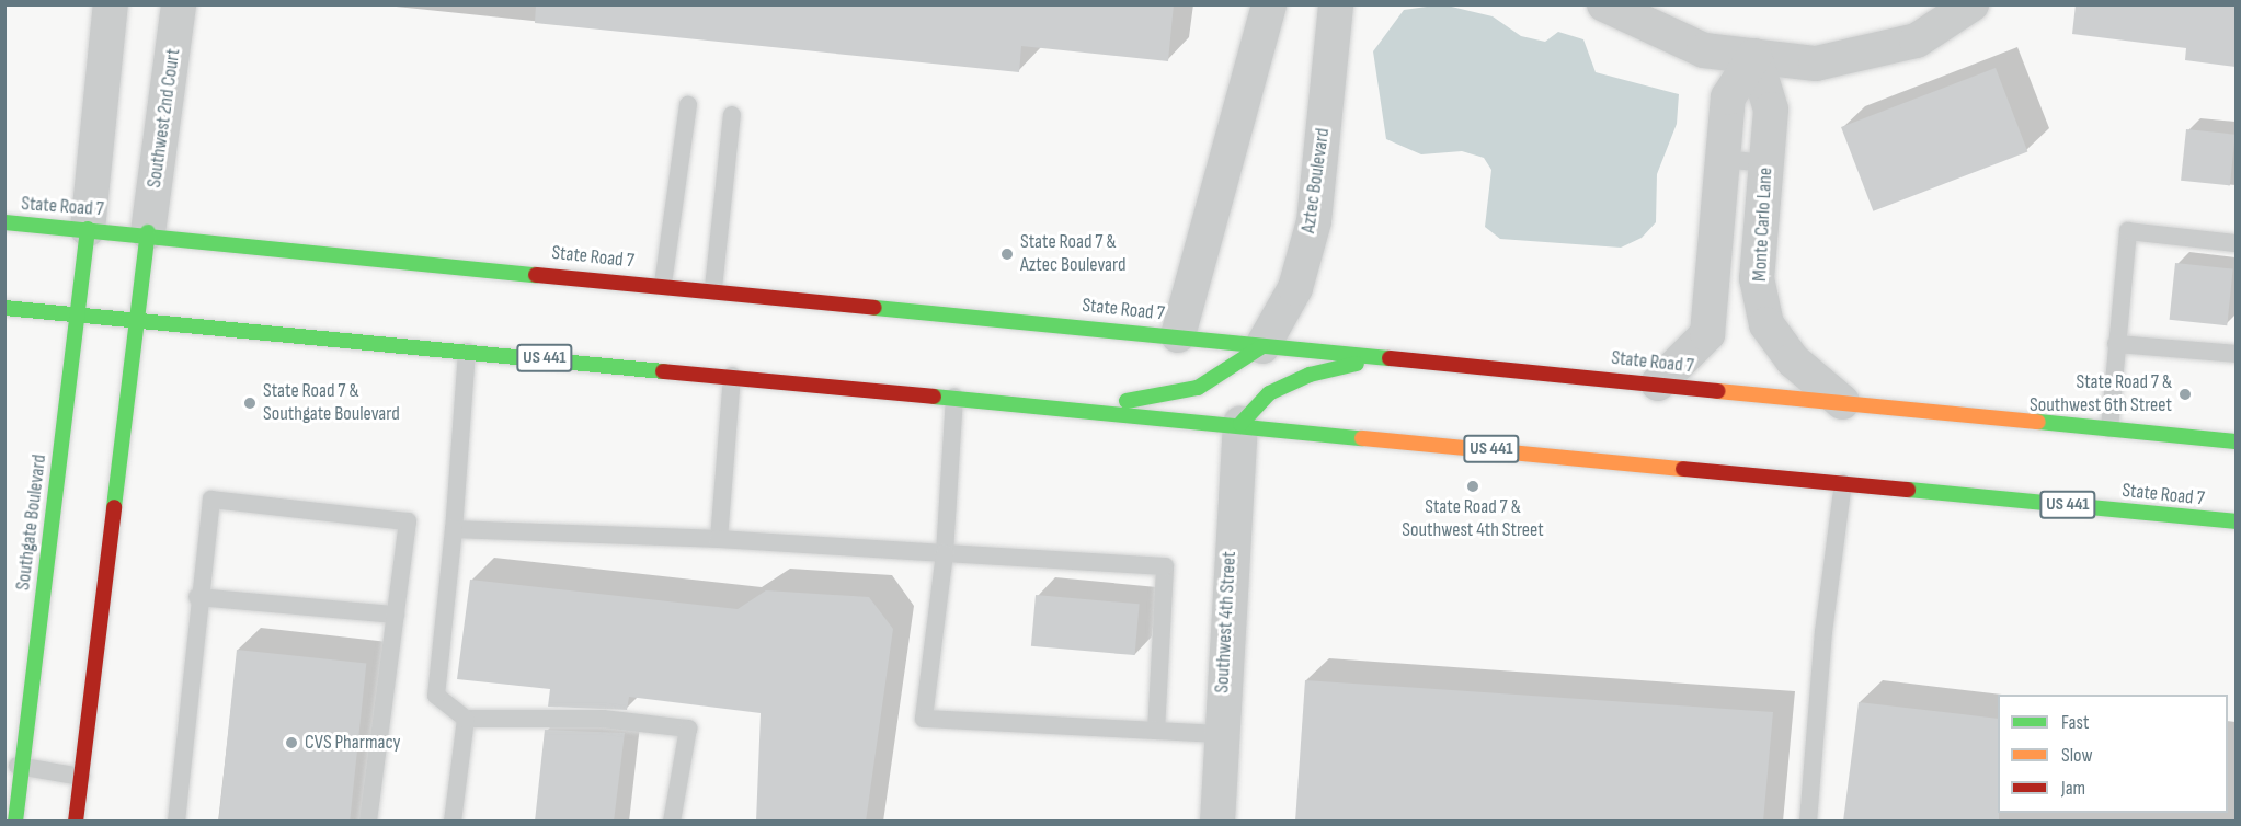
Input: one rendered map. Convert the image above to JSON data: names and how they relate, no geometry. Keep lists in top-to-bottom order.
{
  "streets": {
    "main road": ["State Road 7", "US 441", "Southgate Boulevard"],
    "street": [
      "Southwest 2nd Court",
      "Aztec Boulevard",
      "Monte Carlo Lane",
      "Southwest 4th Street"
    ]
  },
  "crossings": [
    ["Southwest 2nd Court", "State Road 7"],
    ["Aztec Boulevard", "State Road 7"],
    ["State Road 7", "Monte Carlo Lane"],
    ["State Road 7", "Southgate Boulevard"],
    ["State Road 7", "Southwest 4th Street"]
  ],
  "places": [
    "State Road 7 & Aztec Boulevard",
    "State Road 7 & Southwest 6th Street",
    "State Road 7 & Southgate Boulevard",
    "State Road 7 & Southwest 4th Street",
    "CVS Pharmacy"
  ],
  "legend": ["Fast", "Slow", "Jam"]
}
